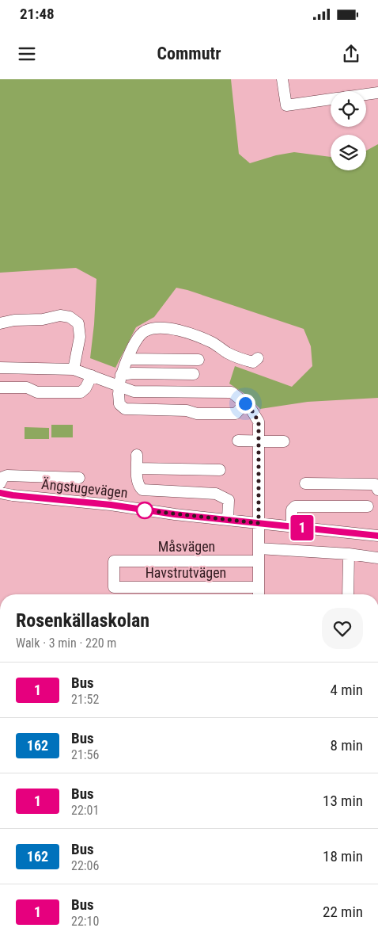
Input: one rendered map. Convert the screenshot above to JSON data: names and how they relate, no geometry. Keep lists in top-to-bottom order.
{
  "streets": {
    "street": ["Ängstugevägen", "Måsvägen", "Havstrutvägen"]
  },
  "crossings": [
    ["Måsvägen", "Havstrutvägen"]
  ],
  "lines": ["bus line 1"],
  "page": {
    "status": "21:48",
    "header": "Commutr",
    "on_map": "1",
    "heading": ["Rosenkällaskolan", "Walk · 3 min · 220 m"],
    "list": [
      {
        "mark": "1",
        "name": "Bus",
        "note": "21:52",
        "value": "4 min"
      },
      {
        "mark": "162",
        "name": "Bus",
        "note": "21:56",
        "value": "8 min"
      },
      {
        "mark": "1",
        "name": "Bus",
        "note": "22:01",
        "value": "13 min"
      },
      {
        "mark": "162",
        "name": "Bus",
        "note": "22:06",
        "value": "18 min"
      },
      {
        "mark": "1",
        "name": "Bus",
        "note": "22:10",
        "value": "22 min"
      }
    ]
  }
}
